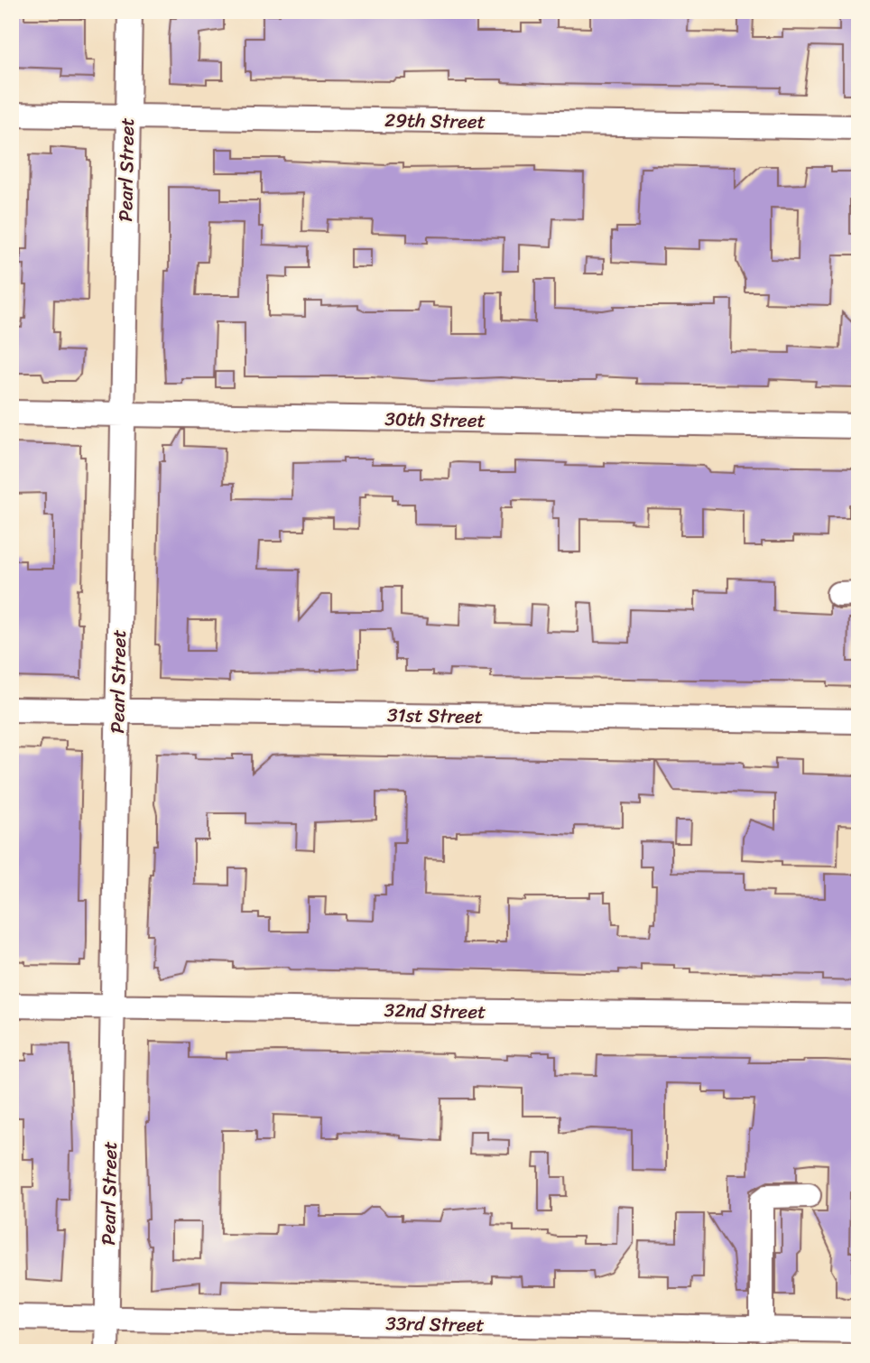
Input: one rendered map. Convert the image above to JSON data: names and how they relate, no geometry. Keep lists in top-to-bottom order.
{
  "streets": {
    "street": [
      "29th Street",
      "Pearl Street",
      "30th Street",
      "31st Street",
      "32nd Street",
      "33rd Street"
    ]
  },
  "crossings": [
    ["29th Street", "Pearl Street"],
    ["Pearl Street", "30th Street"],
    ["Pearl Street", "31st Street"],
    ["Pearl Street", "32nd Street"],
    ["Pearl Street", "33rd Street"]
  ]
}
